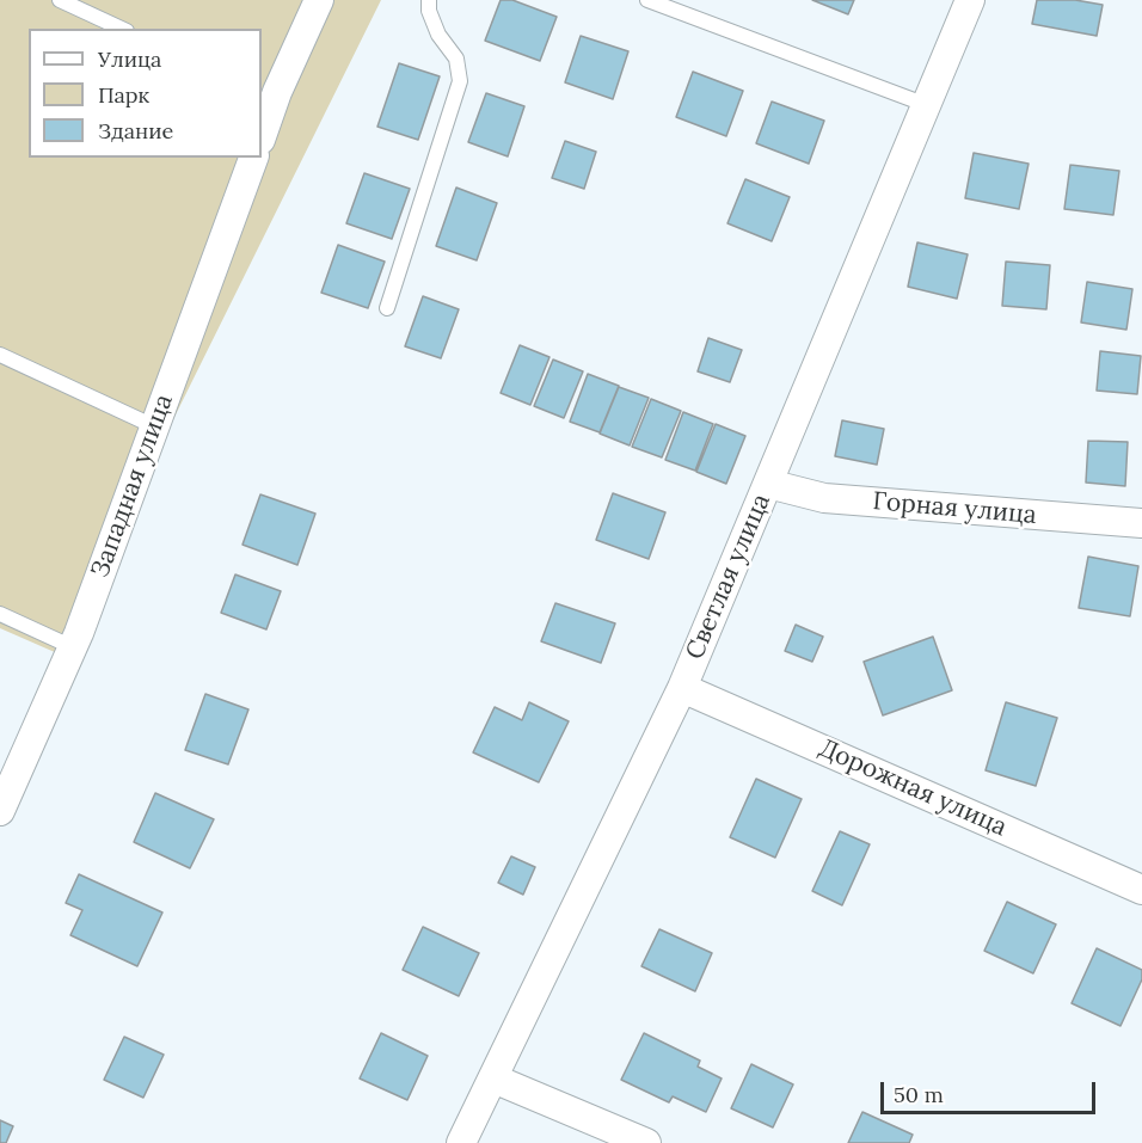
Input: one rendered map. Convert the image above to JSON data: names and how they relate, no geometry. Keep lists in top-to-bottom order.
{
  "streets": {
    "street": [
      "Западная улица",
      "Горная улица",
      "Светлая улица",
      "Дорожная улица"
    ]
  },
  "crossings": [
    ["Горная улица", "Светлая улица"],
    ["Светлая улица", "Дорожная улица"]
  ],
  "legend": ["Улица", "Парк", "Здание"],
  "scale_bar": "50 m"
}
